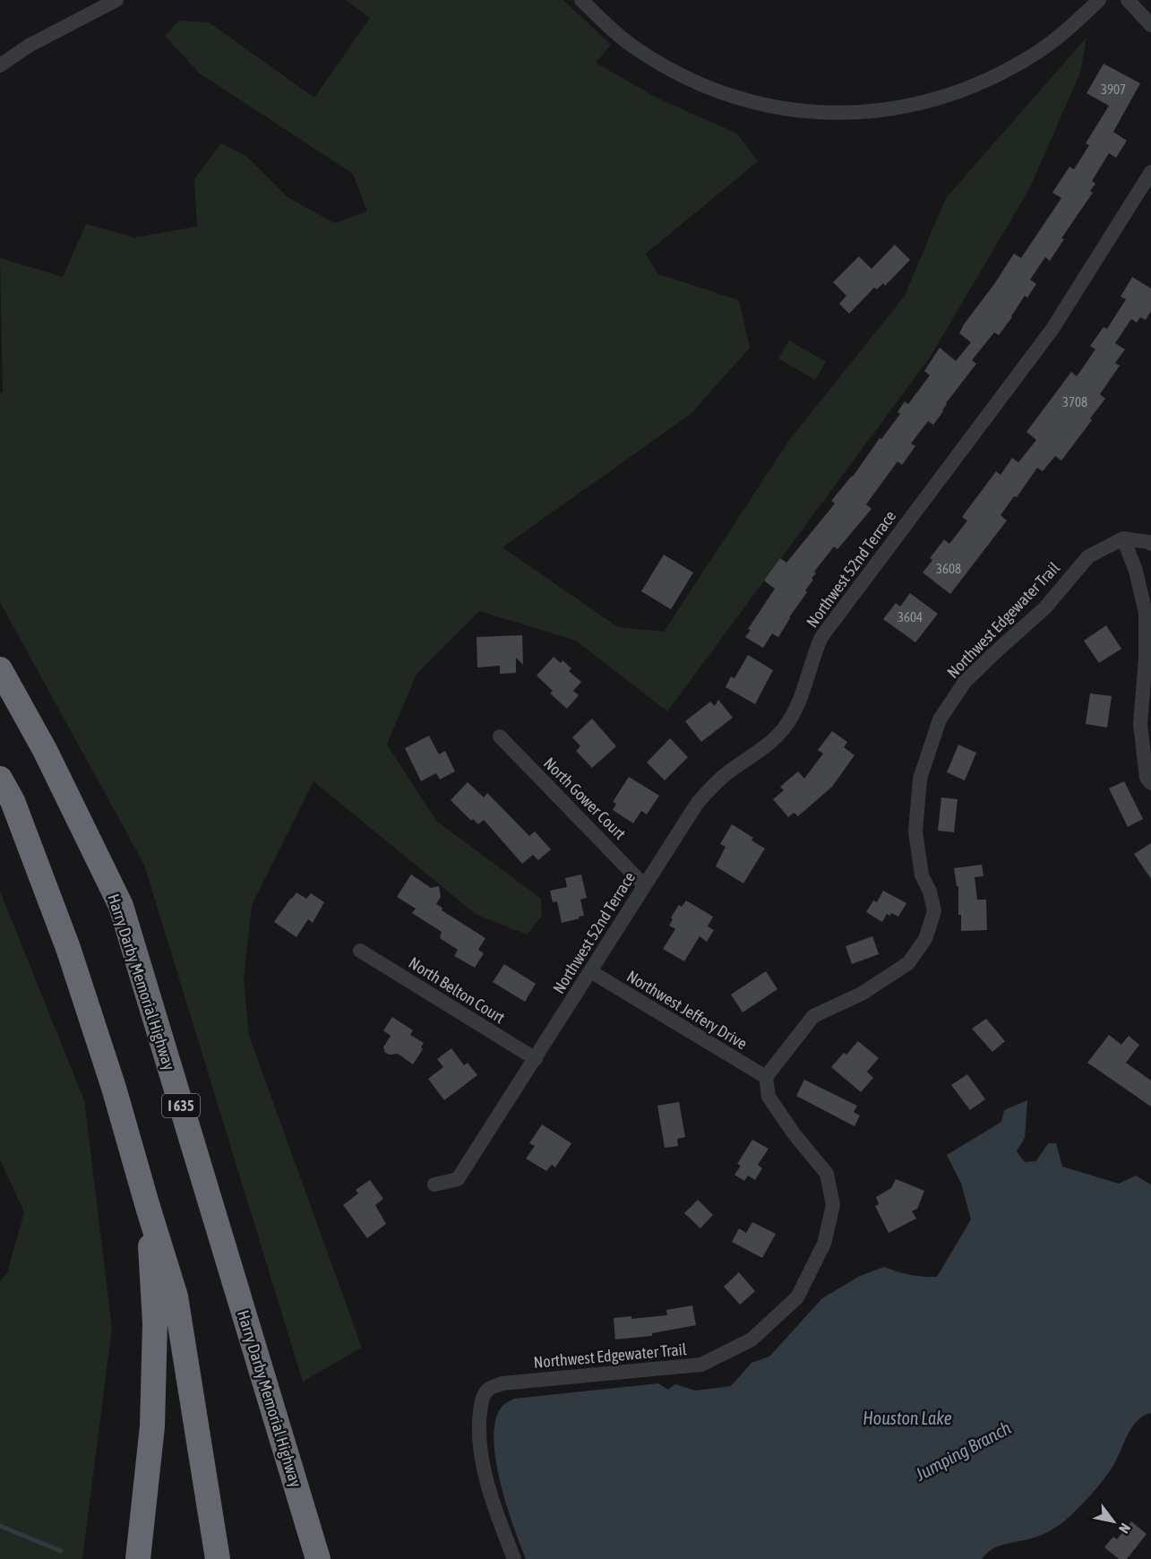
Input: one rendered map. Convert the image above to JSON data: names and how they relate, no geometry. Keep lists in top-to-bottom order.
{
  "streets": {
    "highway": ["Harry Darby Memorial Highway", "I 635"],
    "street": [
      "Northwest 52nd Terrace",
      "Northwest Edgewater Trail",
      "North Gower Court",
      "North Belton Court",
      "Northwest Jeffery Drive"
    ]
  },
  "crossings": [
    ["Northwest 52nd Terrace", "North Gower Court"],
    ["Northwest 52nd Terrace", "North Belton Court"],
    ["Northwest 52nd Terrace", "Northwest Jeffery Drive"],
    ["Northwest Edgewater Trail", "Northwest Jeffery Drive"]
  ],
  "water": ["Houston Lake", "Jumping Branch"],
  "house_numbers": [
    "3907",
    "3708",
    "3608",
    "3604"
  ],
  "north": "bottom right"
}
